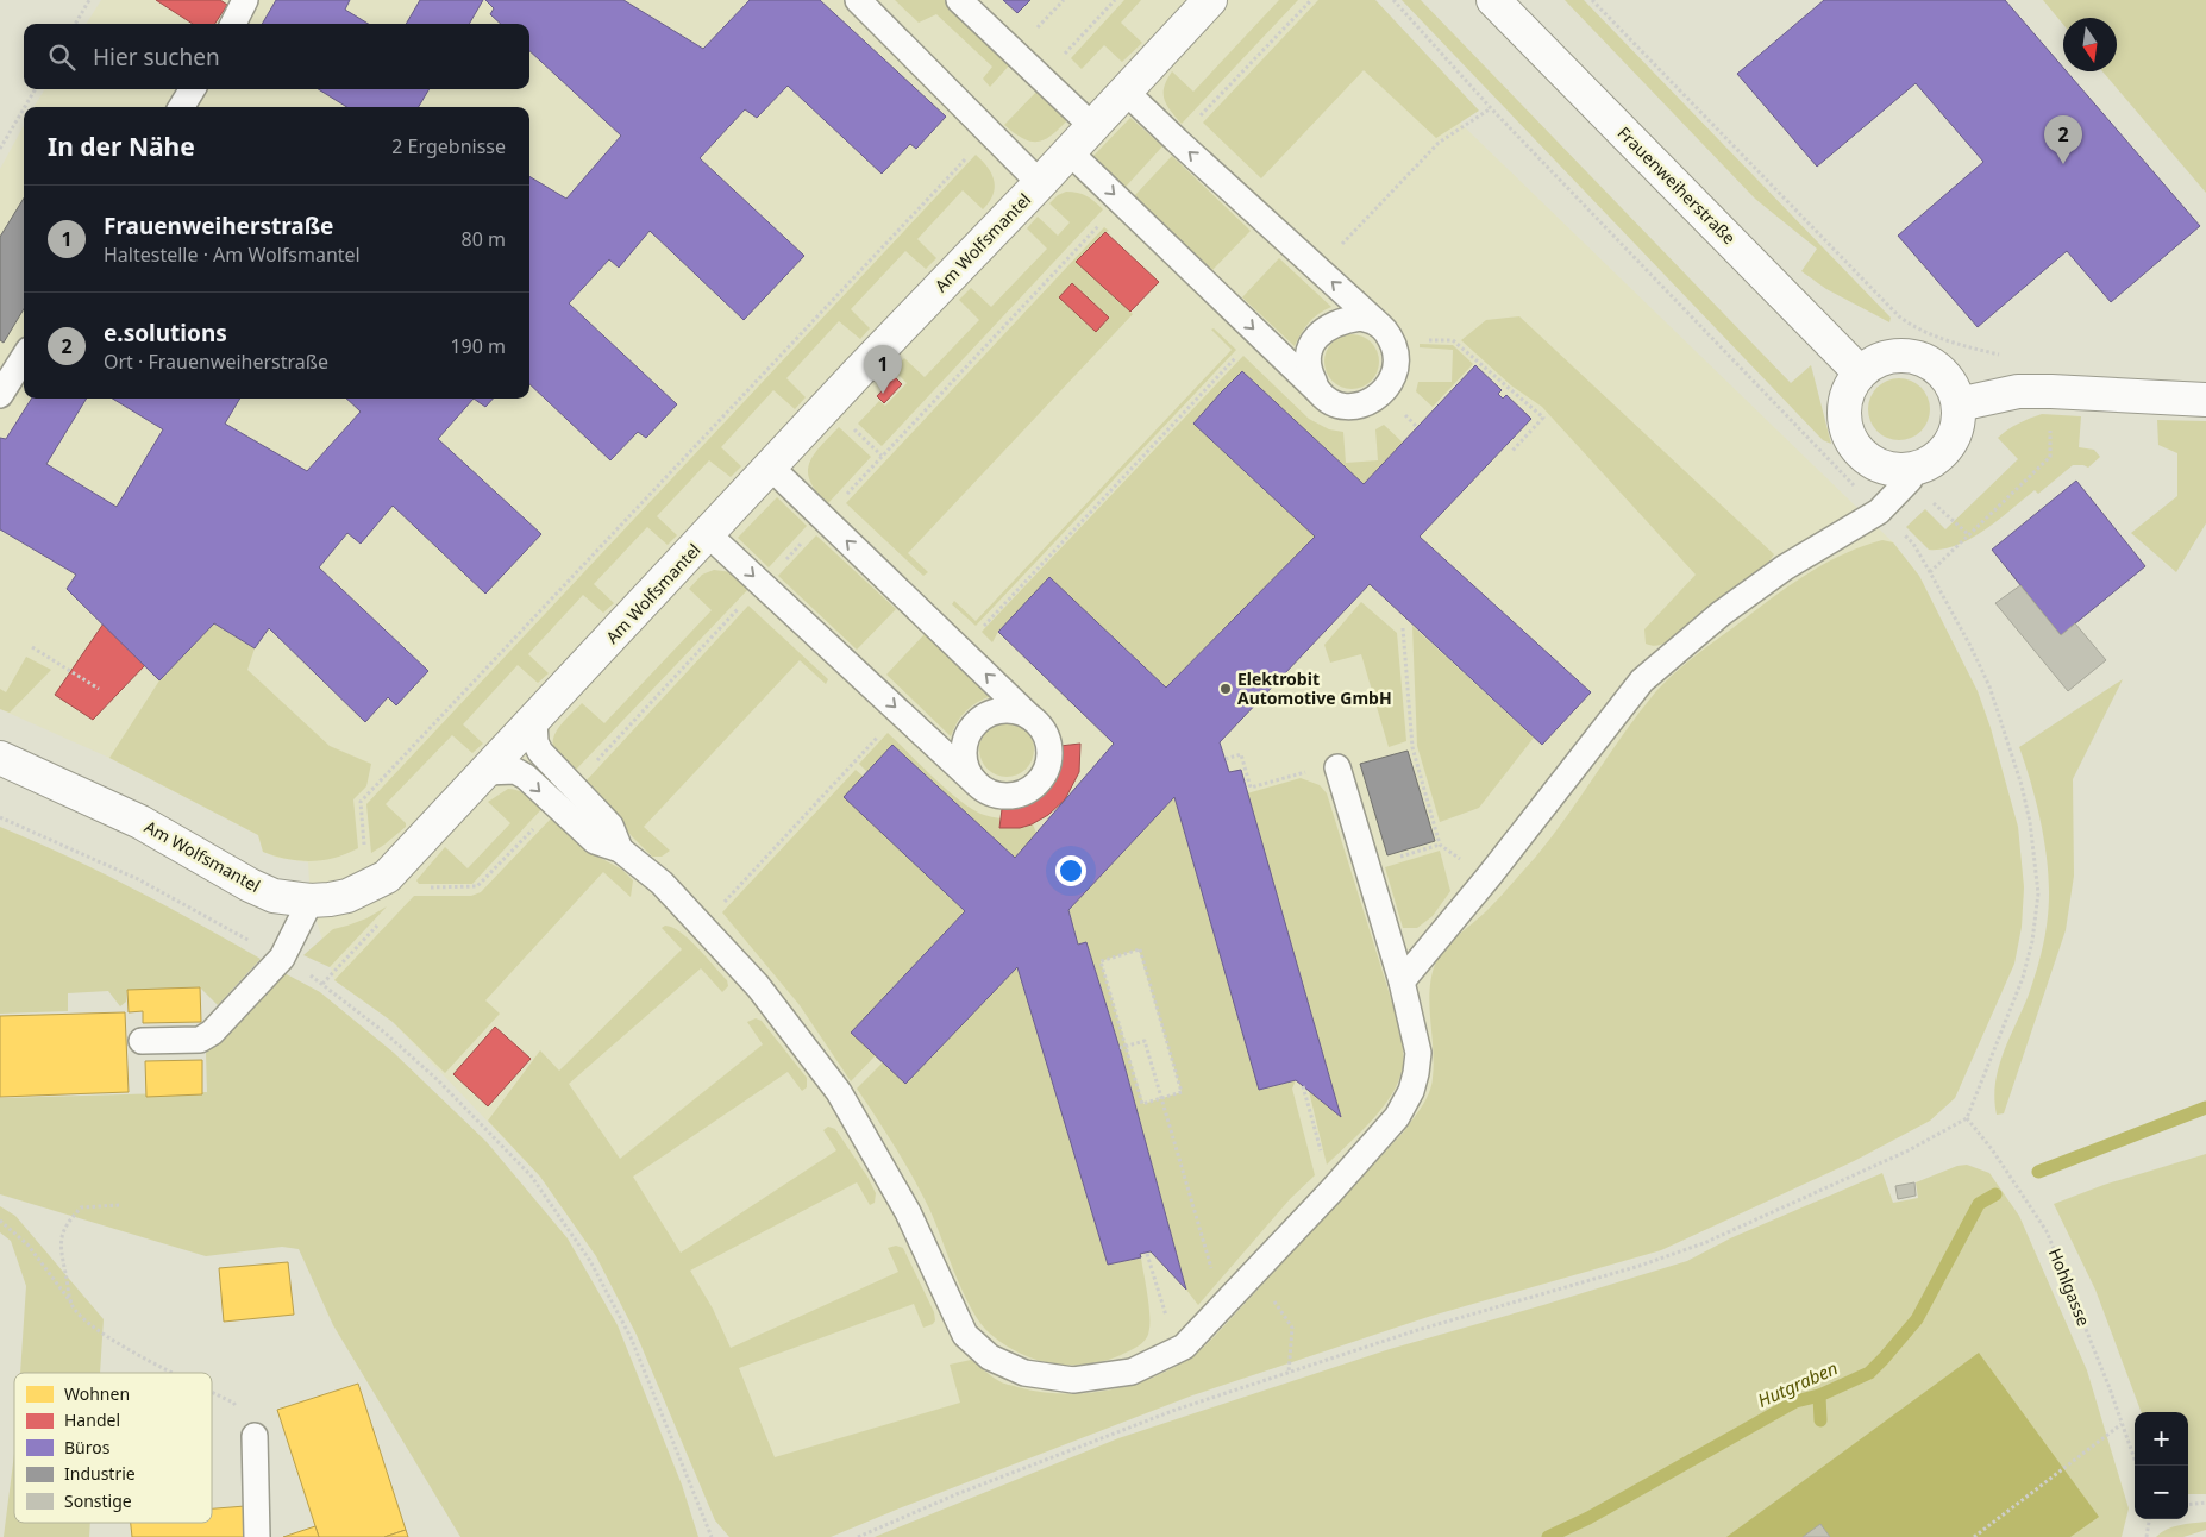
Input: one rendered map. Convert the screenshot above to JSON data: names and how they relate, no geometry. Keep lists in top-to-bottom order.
{
  "streets": {
    "street": ["Frauenweiherstraße", "Am Wolfsmantel"],
    "path": ["Hohlgasse"]
  },
  "water": ["Hutgraben"],
  "places": ["Elektrobit Automotive GmbH"],
  "legend": [
    "Wohnen",
    "Handel",
    "Büros",
    "Industrie",
    "Sonstige"
  ],
  "north": "bottom",
  "page": {
    "search": "Hier suchen",
    "heading": ["In der Nähe", "2 Ergebnisse"],
    "pins": ["2", "1"],
    "list": [
      {
        "mark": "1",
        "name": "Frauenweiherstraße",
        "note": "Haltestelle · Am Wolfsmantel",
        "value": "80 m"
      },
      {
        "mark": "2",
        "name": "e.solutions",
        "note": "Ort · Frauenweiherstraße",
        "value": "190 m"
      }
    ],
    "map_buttons": ["+", "−"]
  }
}
